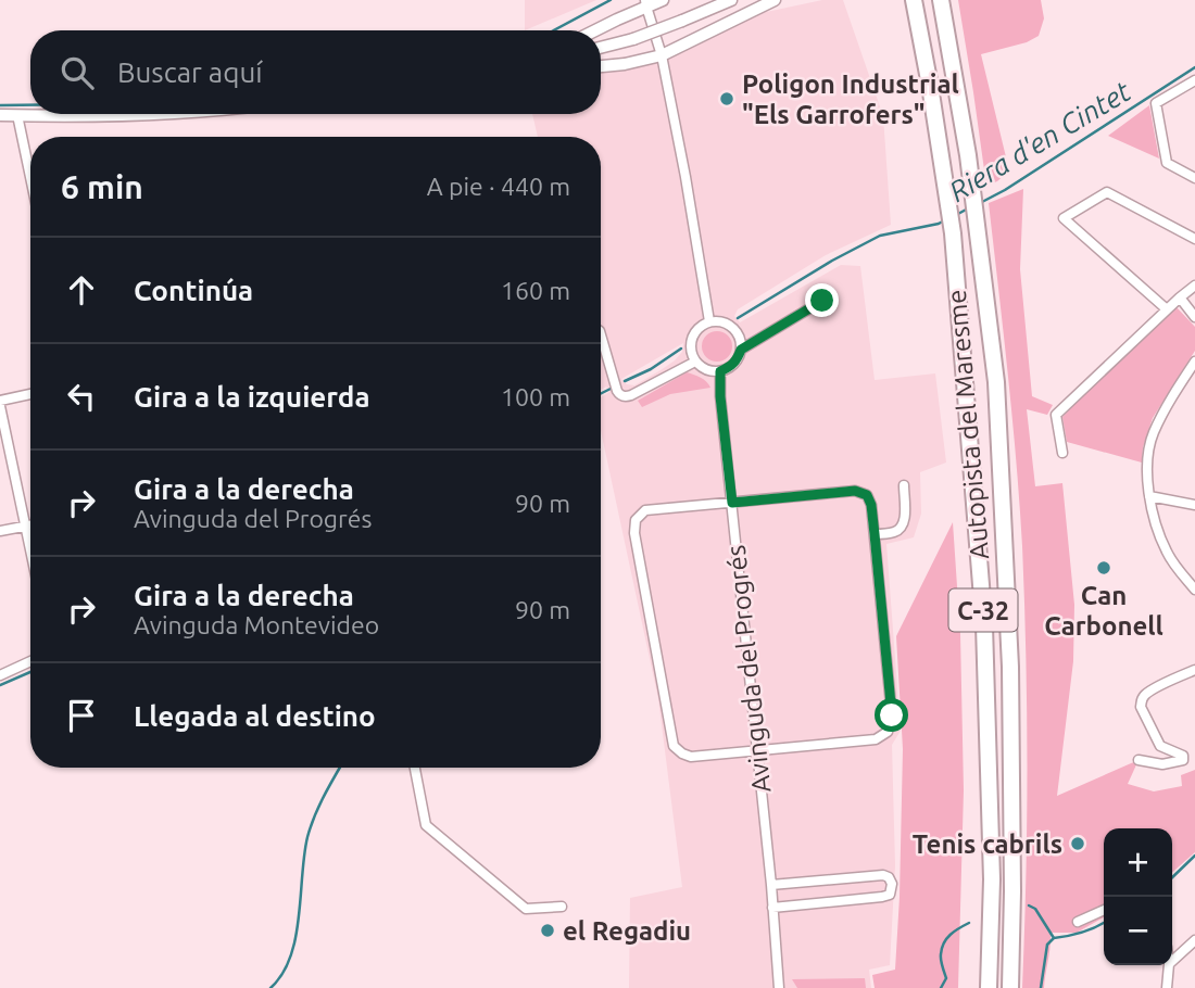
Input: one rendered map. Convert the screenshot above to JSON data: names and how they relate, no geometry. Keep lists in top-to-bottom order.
{
  "streets": {
    "highway": ["Autopista del Maresme", "C-32"],
    "street": ["Avinguda del Progrés"]
  },
  "water": ["Riera d'en Cintet"],
  "places": [
    "Poligon Industrial \"Els Garrofers\"",
    "Can Carbonell",
    "Tenis cabrils",
    "el Regadiu"
  ],
  "page": {
    "search": "Buscar aquí",
    "heading": ["6 min", "A pie · 440 m"],
    "list": [
      ["Continúa", "160 m"],
      ["Gira a la izquierda", "100 m"],
      ["Gira a la derecha", "Avinguda del Progrés", "90 m"],
      ["Gira a la derecha", "Avinguda Montevideo", "90 m"],
      "Llegada al destino"
    ],
    "map_buttons": ["+", "−"]
  }
}
